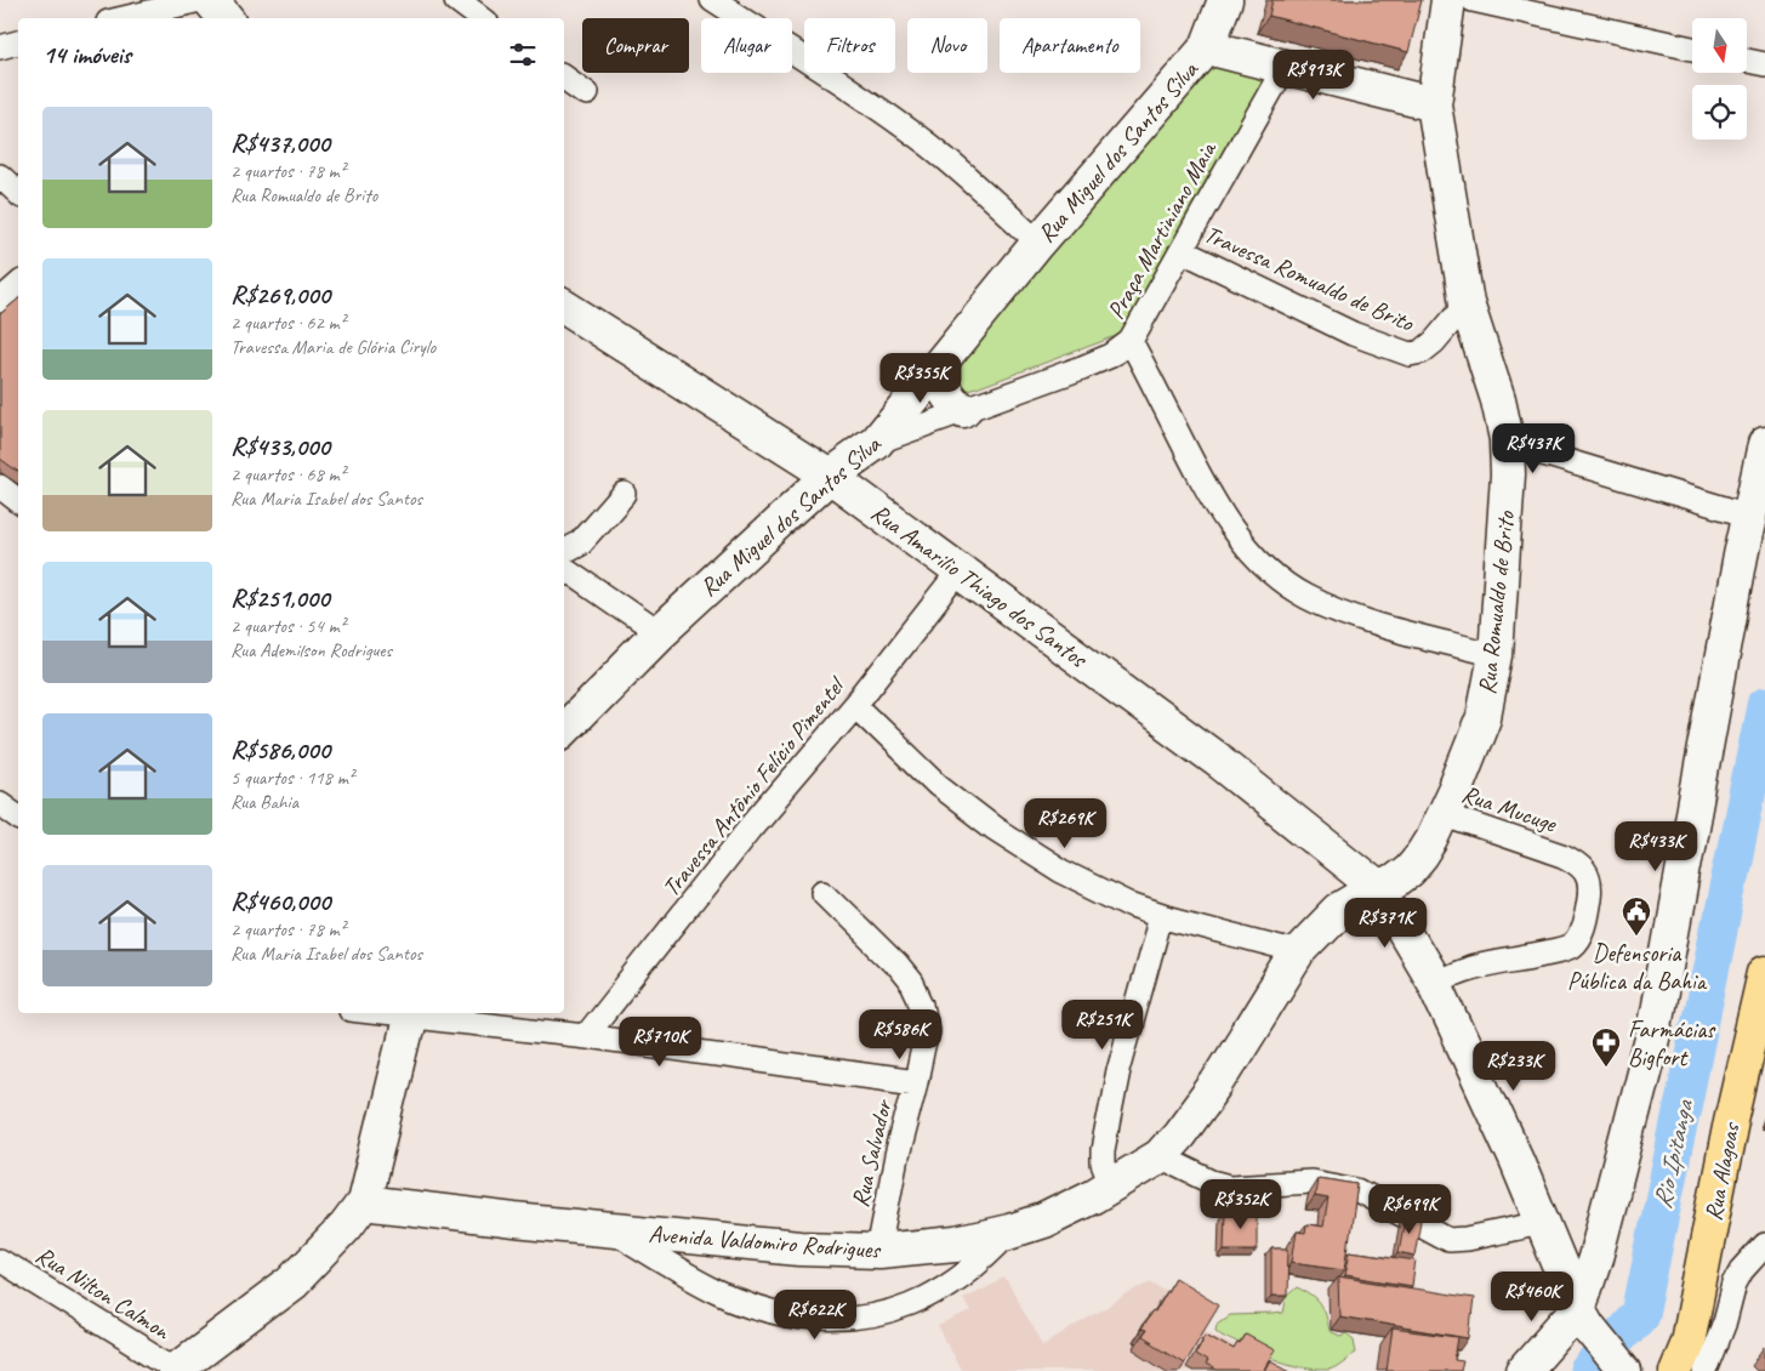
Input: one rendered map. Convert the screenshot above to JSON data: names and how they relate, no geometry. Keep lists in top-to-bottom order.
{
  "streets": {
    "main road": ["Rua Alagoas"],
    "street": [
      "Rua Miguel dos Santos Silva",
      "Praça Martiniano Maia",
      "Travessa Romualdo de Brito",
      "Rua Amarilio Thiago dos Santos",
      "Rua Romualdo de Brito",
      "Travessa Antônio Felício Pimentel",
      "Rua Mucuge",
      "Rua Salvador",
      "Avenida Valdomiro Rodrigues",
      "Rua Nilton Calmon"
    ]
  },
  "crossings": [
    ["Rua Miguel dos Santos Silva", "Praça Martiniano Maia"],
    ["Rua Miguel dos Santos Silva", "Rua Amarilio Thiago dos Santos"],
    ["Praça Martiniano Maia", "Travessa Romualdo de Brito"],
    ["Travessa Romualdo de Brito", "Rua Romualdo de Brito"],
    ["Rua Amarilio Thiago dos Santos", "Rua Romualdo de Brito"],
    ["Rua Amarilio Thiago dos Santos", "Travessa Antônio Felício Pimentel"],
    ["Rua Amarilio Thiago dos Santos", "Avenida Valdomiro Rodrigues"],
    ["Rua Romualdo de Brito", "Rua Mucuge"],
    ["Rua Romualdo de Brito", "Avenida Valdomiro Rodrigues"],
    ["Rua Salvador", "Avenida Valdomiro Rodrigues"]
  ],
  "water": ["Rio Ipitanga"],
  "places": {
    "public building": ["Defensoria Pública da Bahia"],
    "pharmacy": ["Farmácias Bigfort"]
  },
  "north": "bottom",
  "page": {
    "chip": [
      "Comprar",
      "Alugar",
      "Filtros",
      "Novo",
      "Apartamento"
    ],
    "heading": "14 imóveis",
    "price": [
      "R$913K",
      "R$355K",
      "R$437K",
      "R$269K",
      "R$433K",
      "R$371K",
      "R$251K",
      "R$586K",
      "R$710K",
      "R$233K",
      "R$352K",
      "R$699K",
      "R$460K",
      "R$622K"
    ],
    "list": [
      {
        "name": "R$437,000",
        "note": "2 quartos · 78 m² · Rua Romualdo de Brito"
      },
      {
        "name": "R$269,000",
        "note": "2 quartos · 62 m² · Travessa Maria de Glória Cirylo"
      },
      {
        "name": "R$433,000",
        "note": "2 quartos · 68 m² · Rua Maria Isabel dos Santos"
      },
      {
        "name": "R$251,000",
        "note": "2 quartos · 54 m² · Rua Ademilson Rodrigues"
      },
      {
        "name": "R$586,000",
        "note": "5 quartos · 118 m² · Rua Bahia"
      },
      {
        "name": "R$460,000",
        "note": "2 quartos · 78 m² · Rua Maria Isabel dos Santos"
      }
    ]
  }
}
